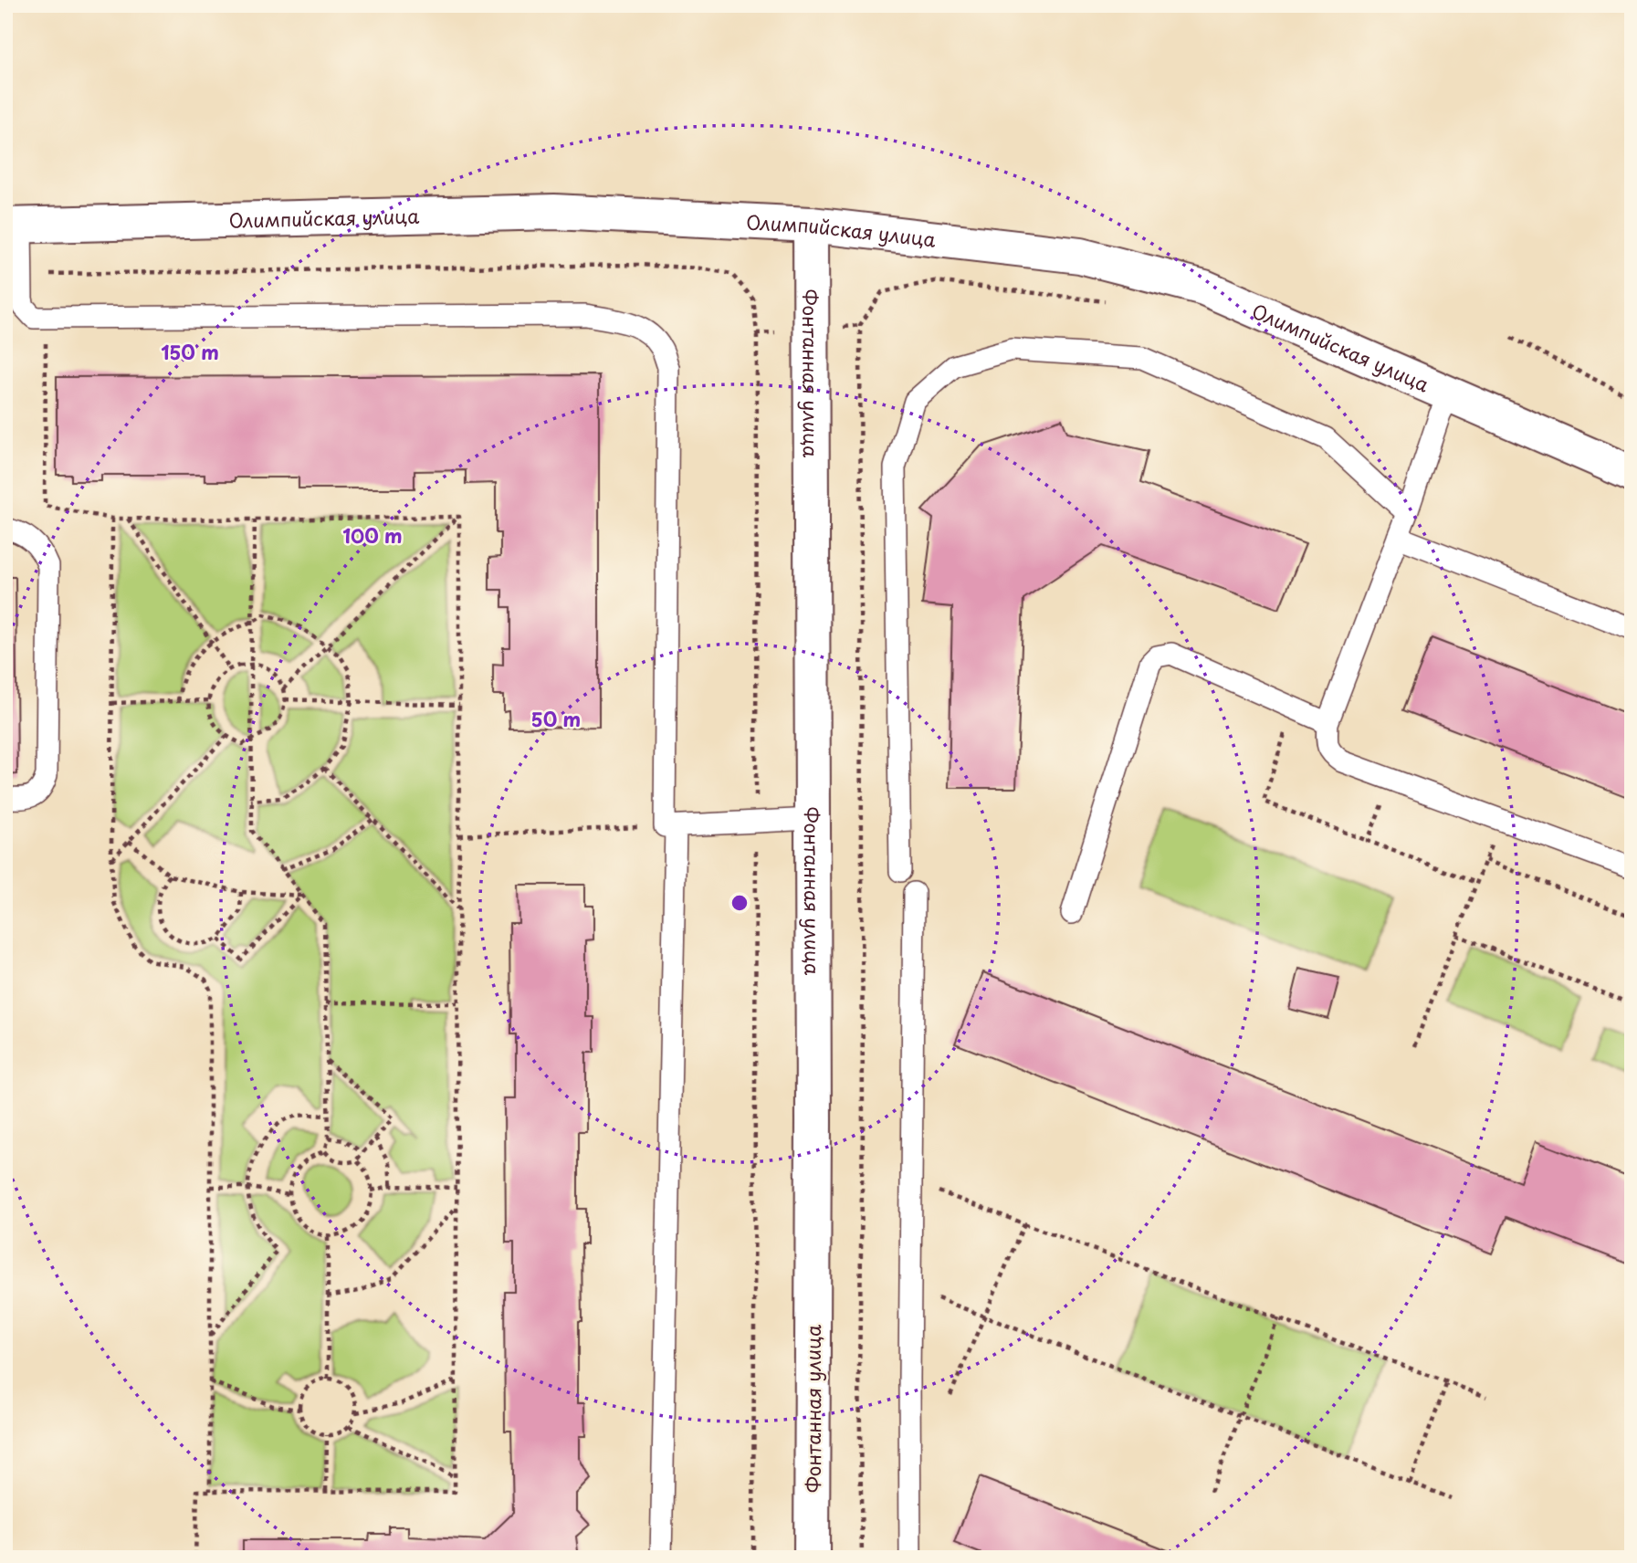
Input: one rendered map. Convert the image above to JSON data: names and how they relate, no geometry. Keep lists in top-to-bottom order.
{
  "streets": {
    "street": ["Олимпийская улица", "Фонтанная улица"]
  },
  "crossings": [
    ["Олимпийская улица", "Фонтанная улица"]
  ],
  "rings": ["150 m", "100 m", "50 m"]
}
